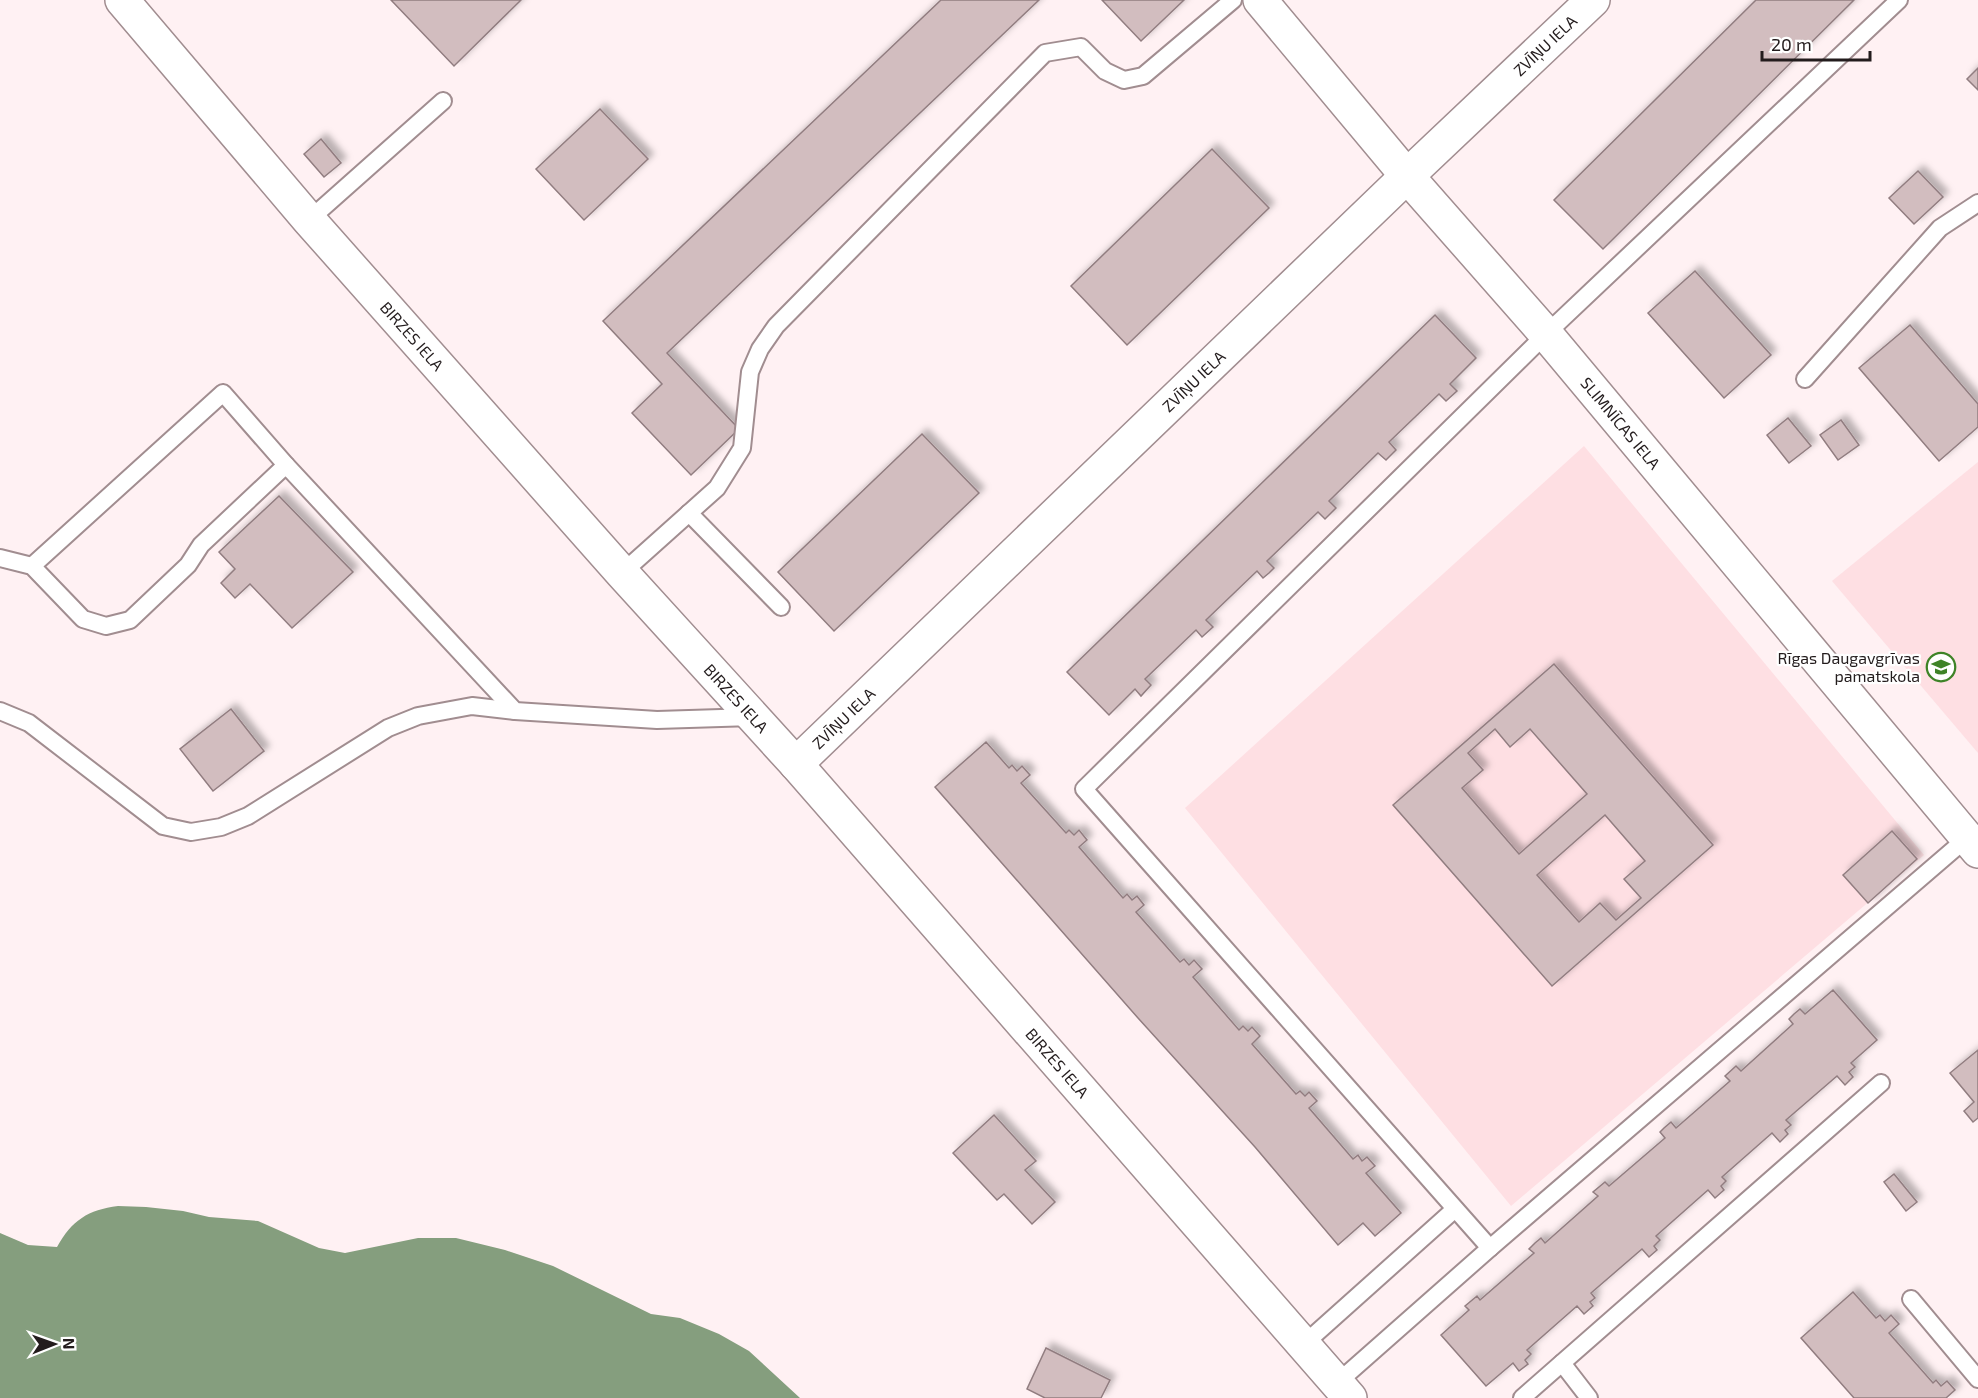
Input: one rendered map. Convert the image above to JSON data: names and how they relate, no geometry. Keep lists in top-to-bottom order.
{
  "streets": {
    "street": ["ZVĪŅU IELA", "BIRZES IELA", "SLIMNĪCAS IELA"]
  },
  "crossings": [
    ["ZVĪŅU IELA", "BIRZES IELA"],
    ["ZVĪŅU IELA", "SLIMNĪCAS IELA"]
  ],
  "places": {
    "school or university": ["Rīgas Daugavgrīvas pamatskola"]
  },
  "scale_bar": "20 m",
  "north": "right"
}
